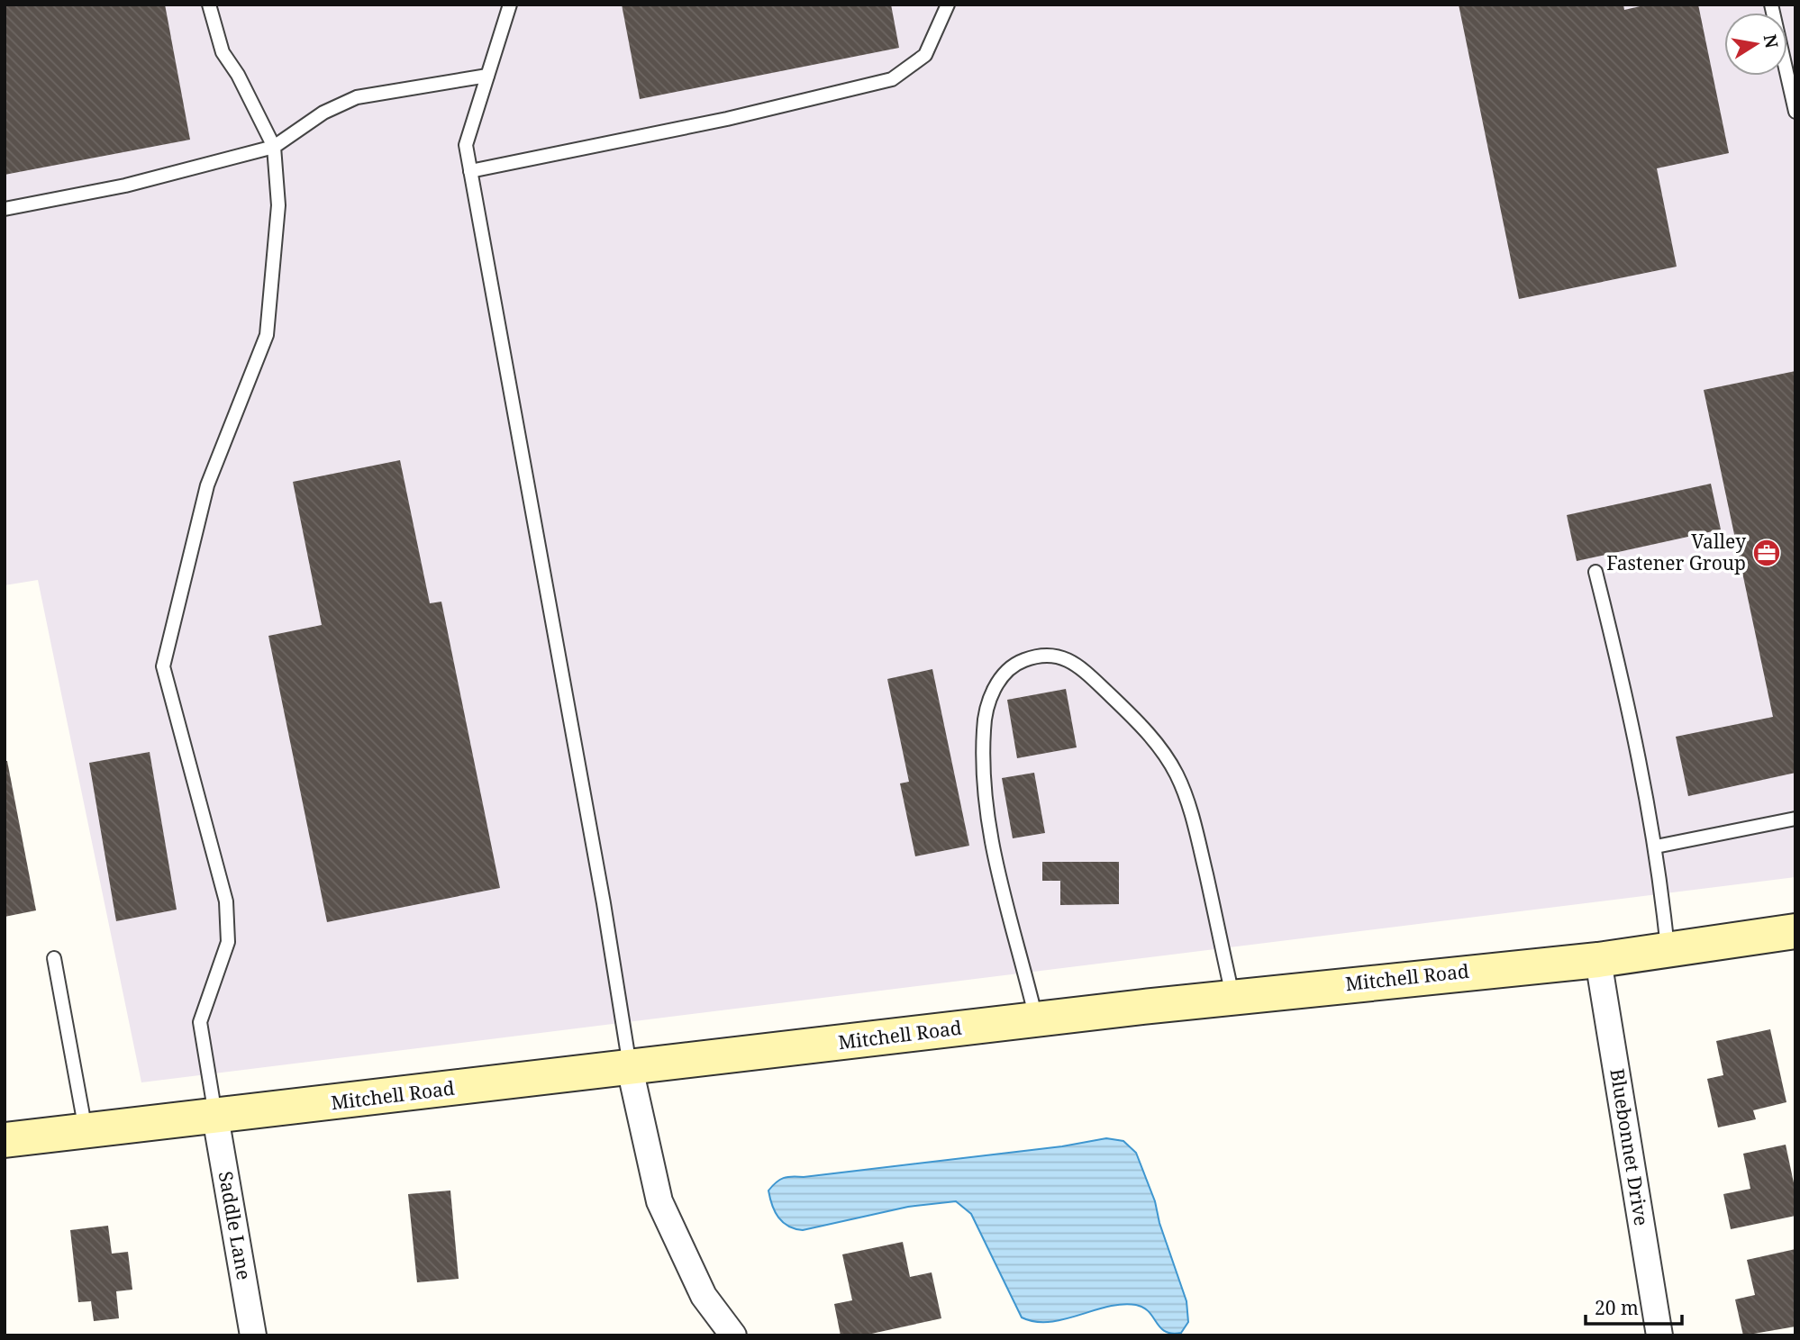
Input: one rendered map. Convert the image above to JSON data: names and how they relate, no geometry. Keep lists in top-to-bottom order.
{
  "streets": {
    "street": ["Mitchell Road", "Bluebonnet Drive", "Saddle Lane"]
  },
  "crossings": [
    ["Mitchell Road", "Bluebonnet Drive"],
    ["Mitchell Road", "Saddle Lane"]
  ],
  "places": {
    "office": ["Valley Fastener Group"]
  },
  "scale_bar": "20 m",
  "north": "right"
}
